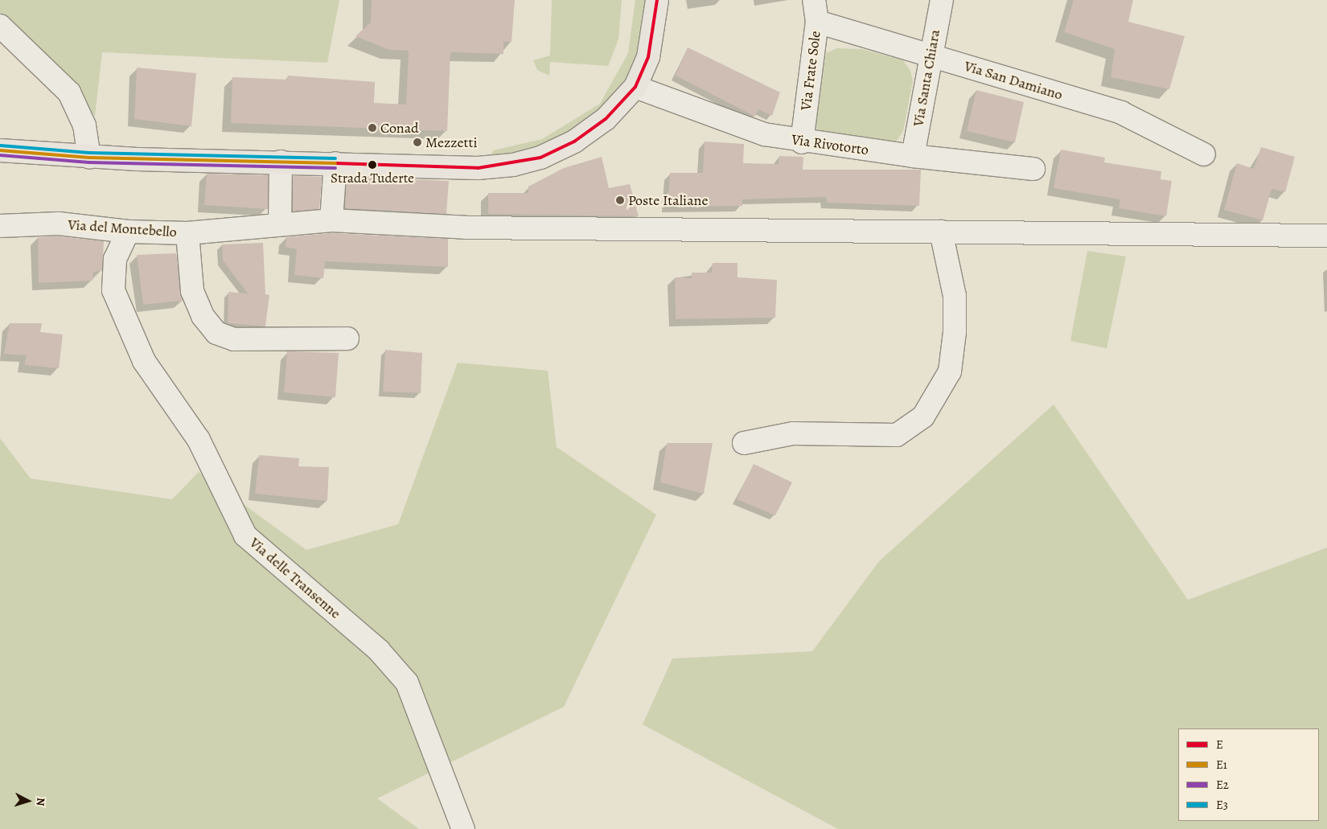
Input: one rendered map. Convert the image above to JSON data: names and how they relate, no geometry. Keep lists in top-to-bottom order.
{
  "streets": {
    "street": [
      "Via Frate Sole",
      "Via Santa Chiara",
      "Via San Damiano",
      "Via Rivotorto",
      "Via del Montebello",
      "Via delle Transenne"
    ]
  },
  "crossings": [
    ["Via Frate Sole", "Via San Damiano"],
    ["Via Frate Sole", "Via Rivotorto"],
    ["Via Santa Chiara", "Via San Damiano"],
    ["Via Santa Chiara", "Via Rivotorto"],
    ["Via del Montebello", "Via delle Transenne"]
  ],
  "places": [
    "Conad",
    "Mezzetti",
    "Strada Tuderte",
    "Poste Italiane"
  ],
  "lines": [
    "transit line E",
    "transit line E3",
    "transit line E1",
    "transit line E2"
  ],
  "legend": [
    "E",
    "E1",
    "E2",
    "E3"
  ],
  "north": "right"
}
